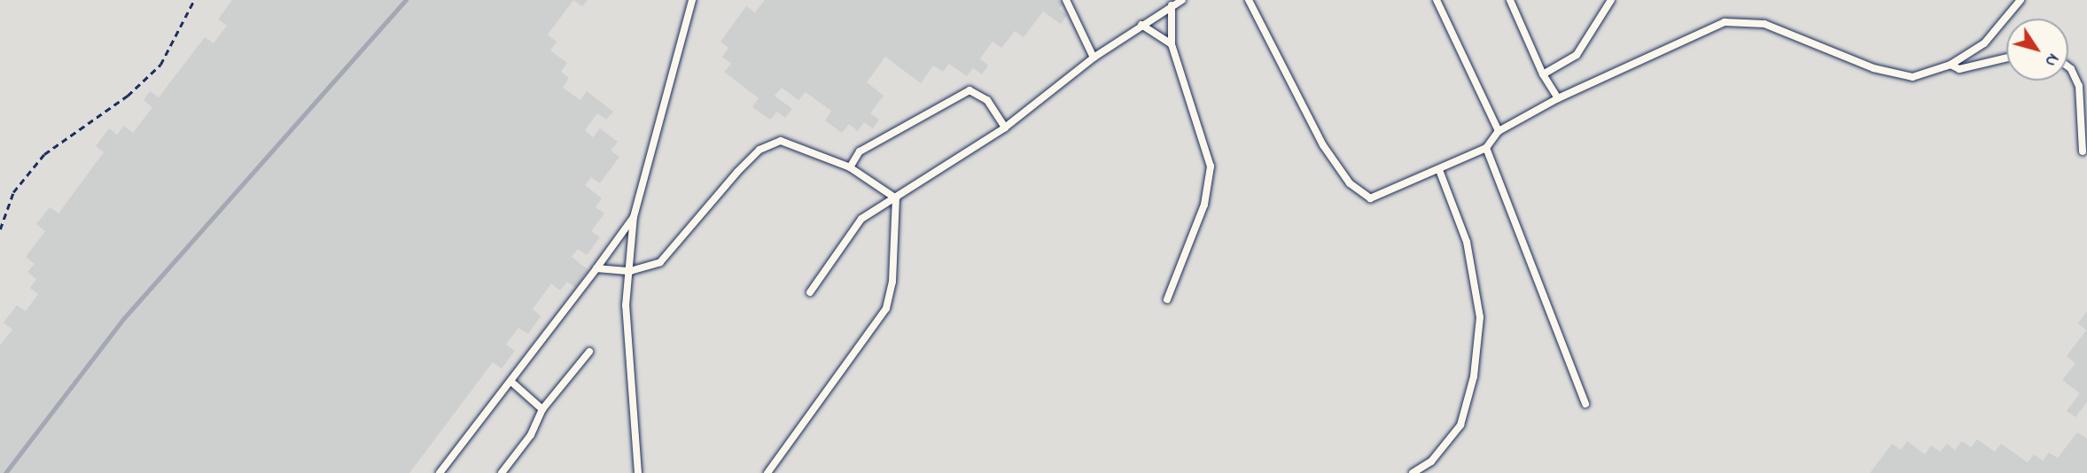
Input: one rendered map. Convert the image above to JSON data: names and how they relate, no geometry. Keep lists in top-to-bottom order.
{
  "north": "bottom right"
}
